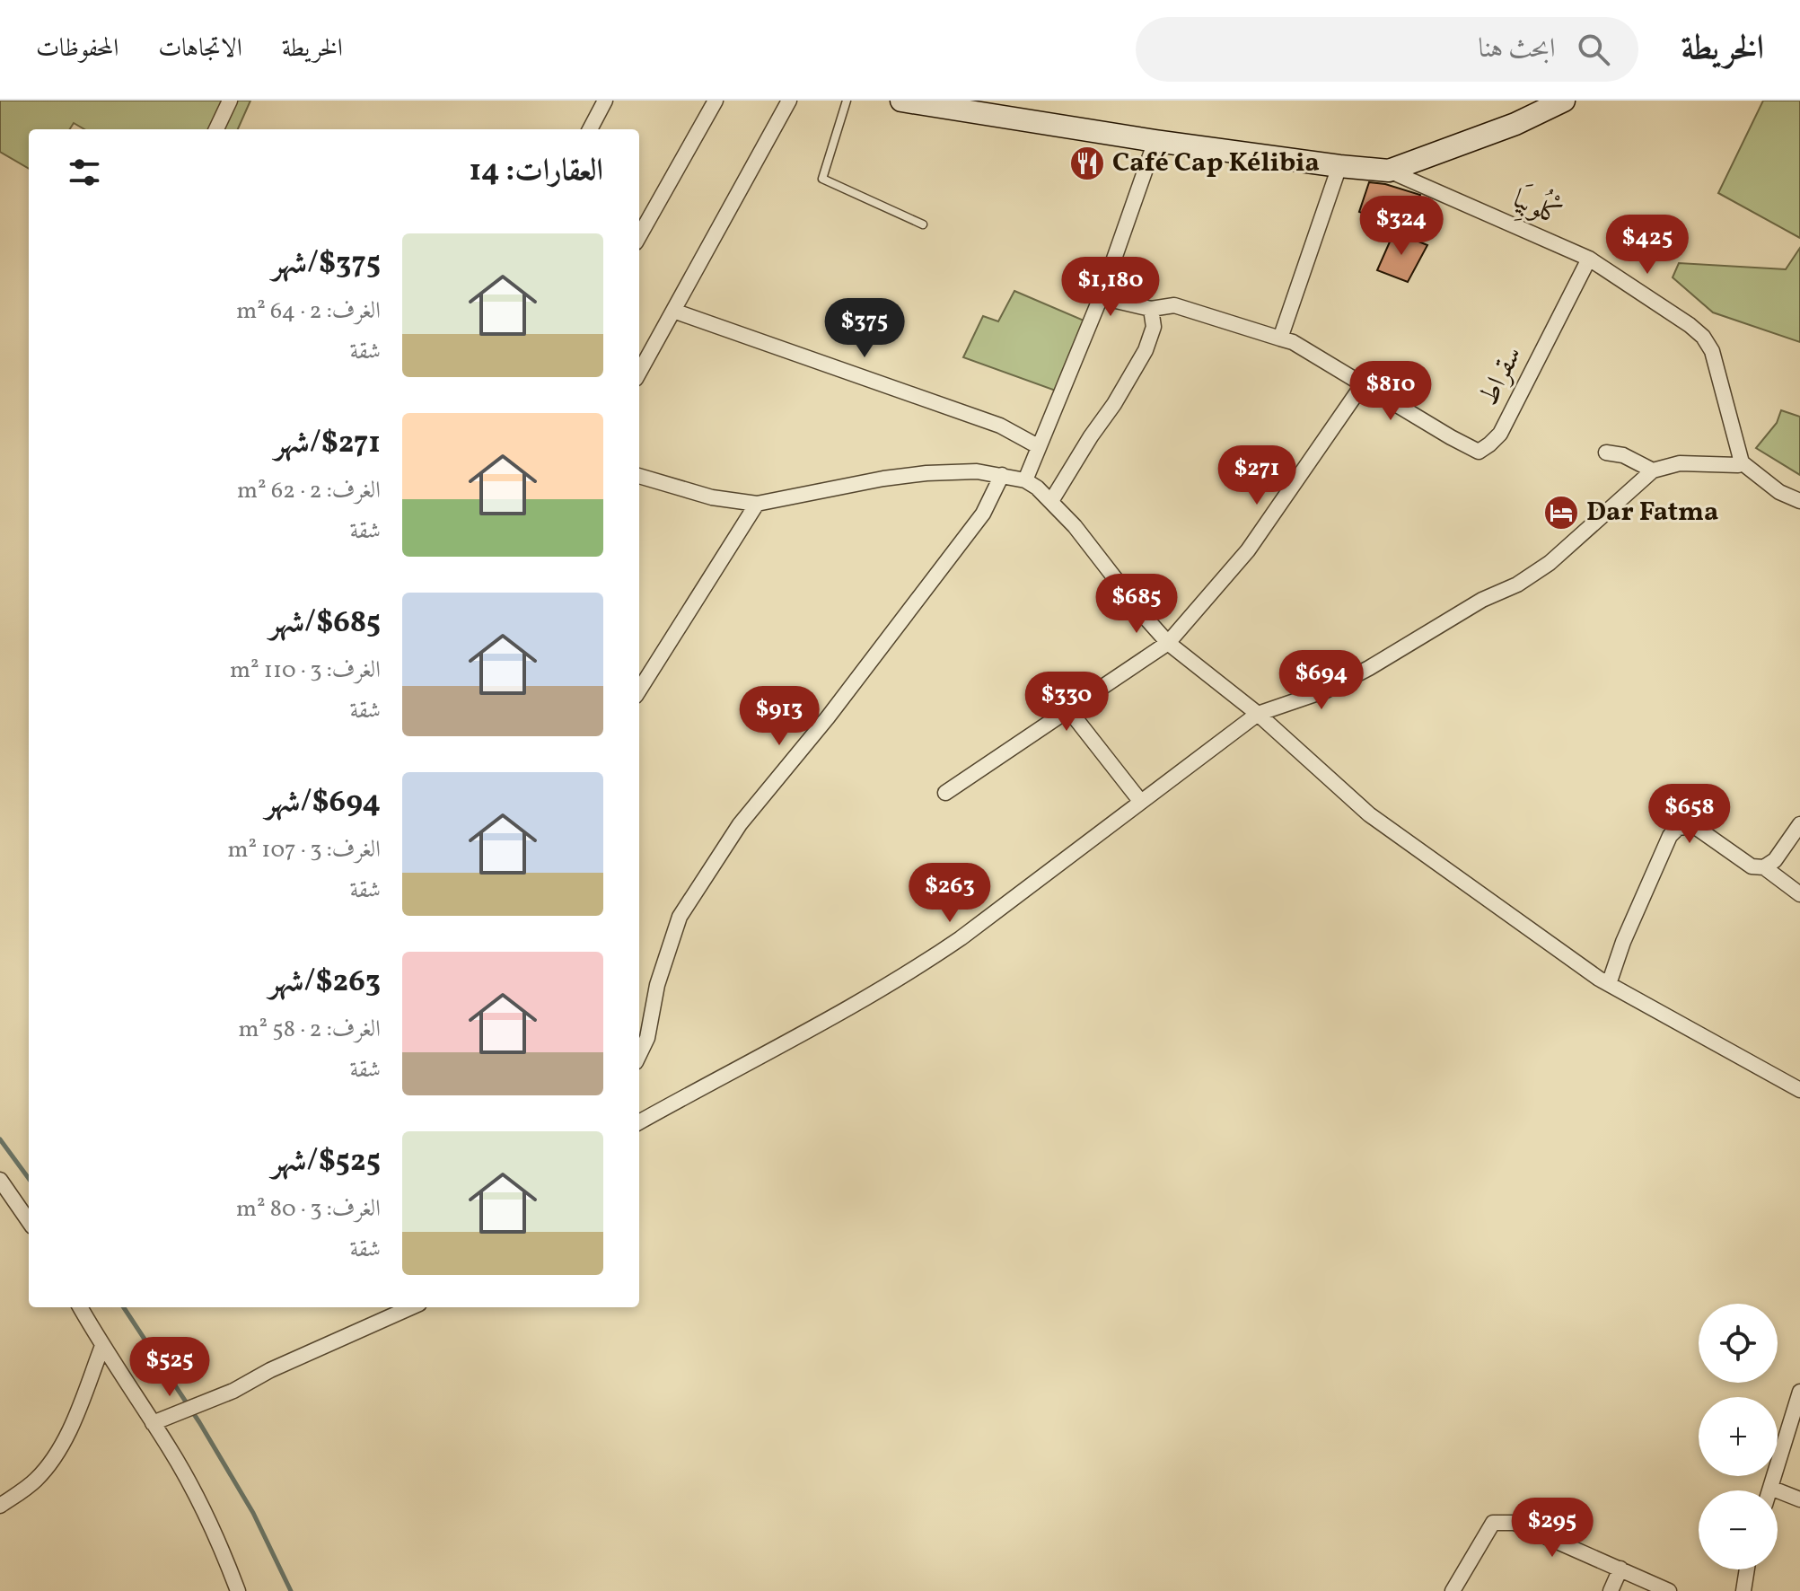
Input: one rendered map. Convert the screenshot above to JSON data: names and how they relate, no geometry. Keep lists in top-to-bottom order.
{
  "streets": {
    "street": ["كْلُوبِيَا", "سقراط"]
  },
  "crossings": [
    ["كْلُوبِيَا", "سقراط"]
  ],
  "places": {
    "restaurant": ["Café Cap Kélibia"],
    "hotel": ["Dar Fatma"]
  },
  "page": {
    "header": "الخريطة",
    "search": "ابحث هنا",
    "nav": ["الخريطة", "الاتجاهات", "المحفوظات"],
    "heading": "العقارات: 14",
    "price": [
      "$324",
      "$425",
      "$1,180",
      "$375",
      "$810",
      "$271",
      "$685",
      "$694",
      "$330",
      "$913",
      "$658",
      "$263",
      "$525",
      "$295"
    ],
    "list": [
      {
        "name": "$375/شهر",
        "note": "الغرف: 2 · 64 m² · شقة"
      },
      {
        "name": "$271/شهر",
        "note": "الغرف: 2 · 62 m² · شقة"
      },
      {
        "name": "$685/شهر",
        "note": "الغرف: 3 · 110 m² · شقة"
      },
      {
        "name": "$694/شهر",
        "note": "الغرف: 3 · 107 m² · شقة"
      },
      {
        "name": "$263/شهر",
        "note": "الغرف: 2 · 58 m² · شقة"
      },
      {
        "name": "$525/شهر",
        "note": "الغرف: 3 · 80 m² · شقة"
      }
    ],
    "map_buttons": ["+", "−"]
  }
}
